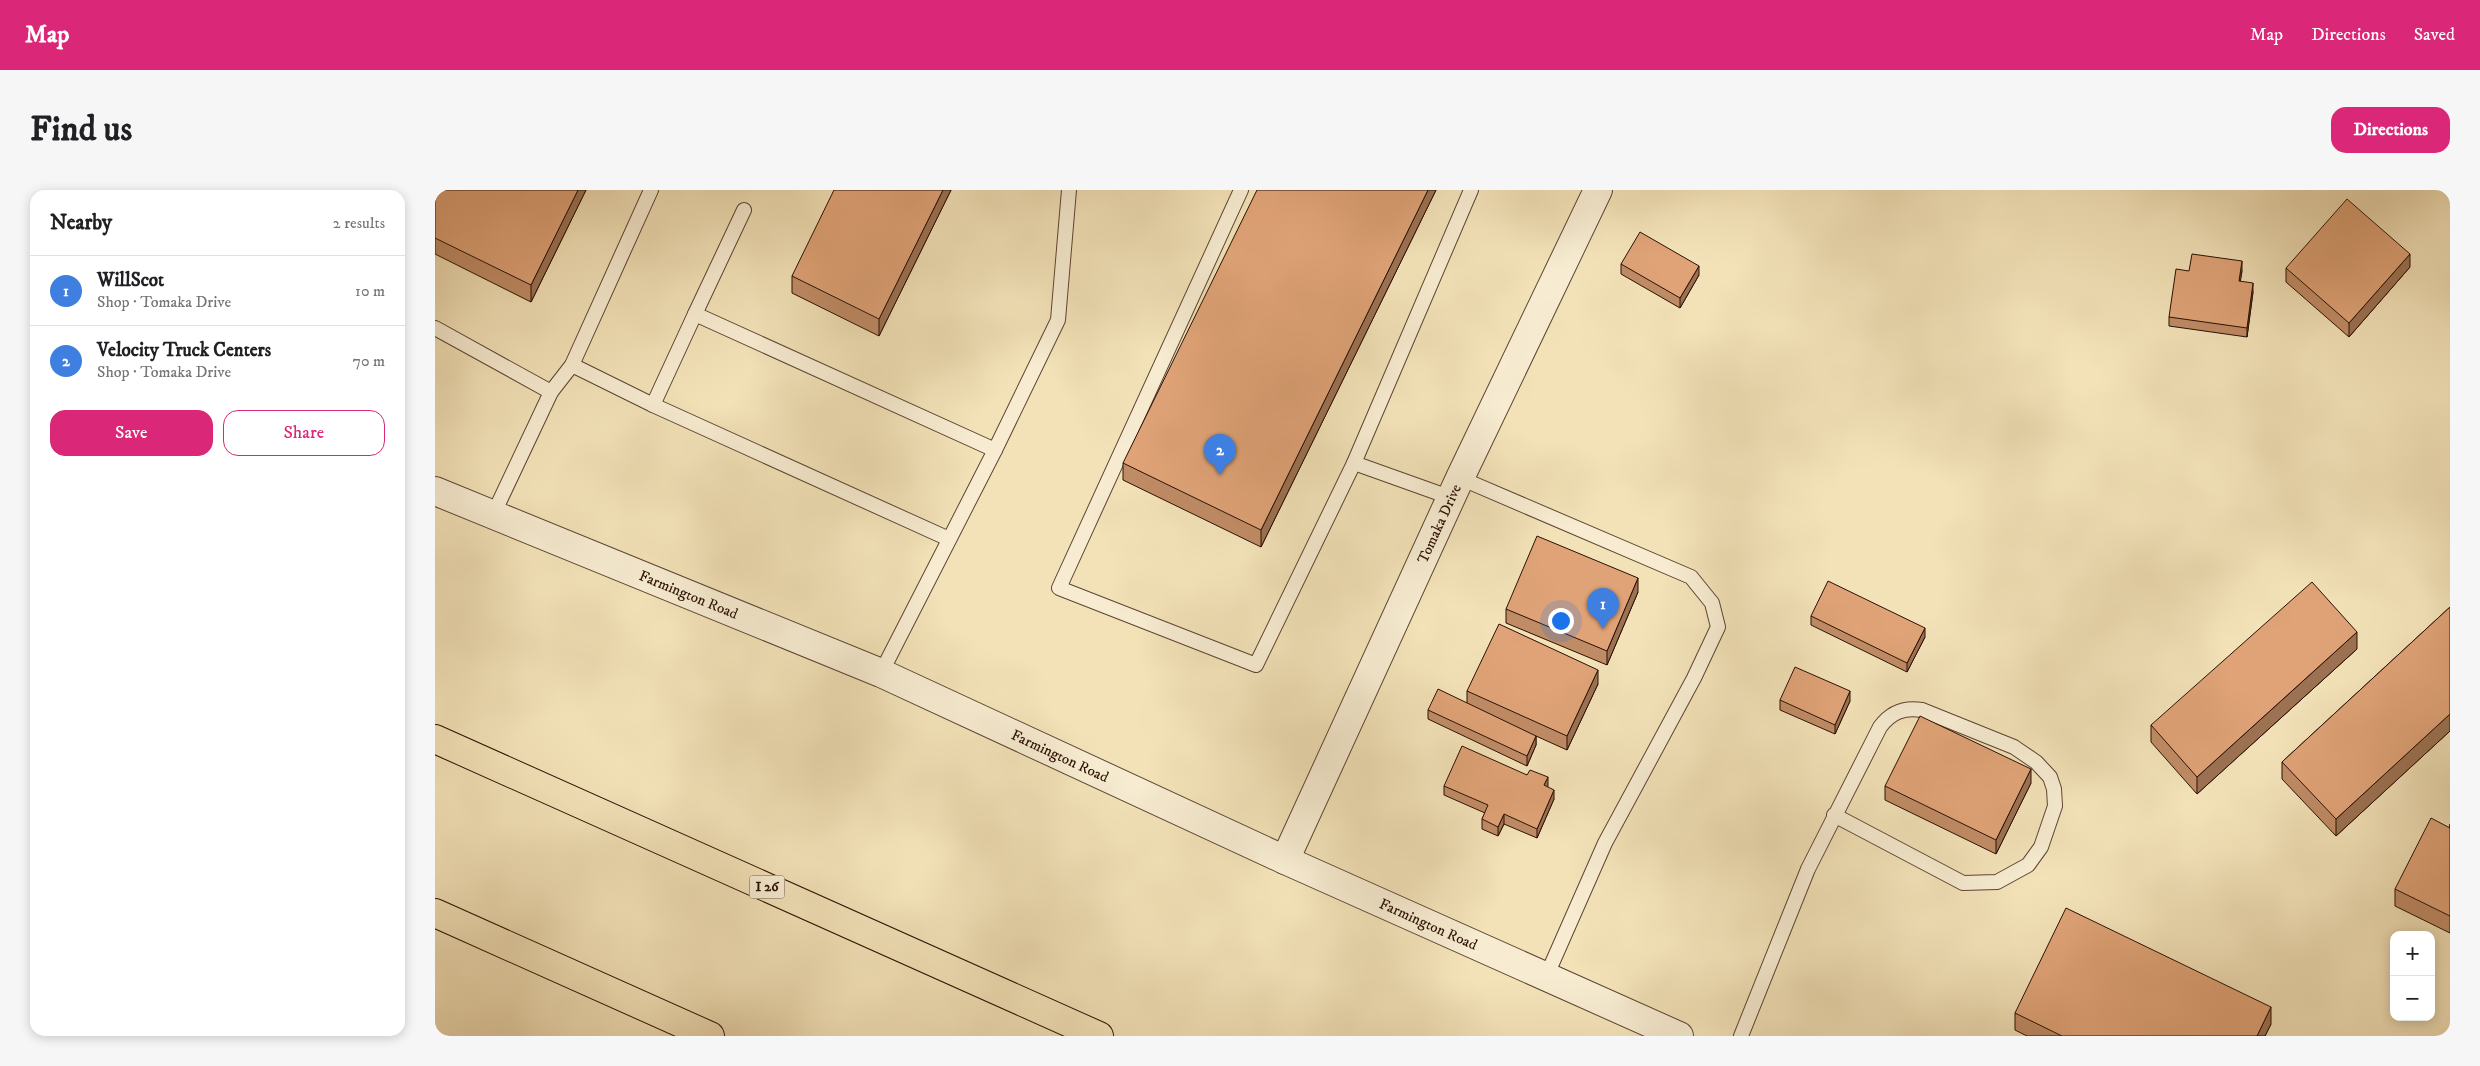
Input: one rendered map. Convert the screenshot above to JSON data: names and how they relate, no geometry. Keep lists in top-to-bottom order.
{
  "streets": {
    "highway": ["I 26"],
    "street": ["Tomaka Drive", "Farmington Road"]
  },
  "crossings": [
    ["Tomaka Drive", "Farmington Road"]
  ],
  "page": {
    "header": "Map",
    "nav": ["Map", "Directions", "Saved"],
    "buttons": [
      "Directions",
      ["Save", "Share"]
    ],
    "title": "Find us",
    "heading": ["Nearby", "2 results"],
    "list": [
      {
        "mark": "1",
        "name": "WillScot",
        "note": "Shop · Tomaka Drive",
        "value": "10 m"
      },
      {
        "mark": "2",
        "name": "Velocity Truck Centers",
        "note": "Shop · Tomaka Drive",
        "value": "70 m"
      }
    ],
    "pins": ["2", "1"],
    "map_buttons": ["+", "−"]
  }
}
